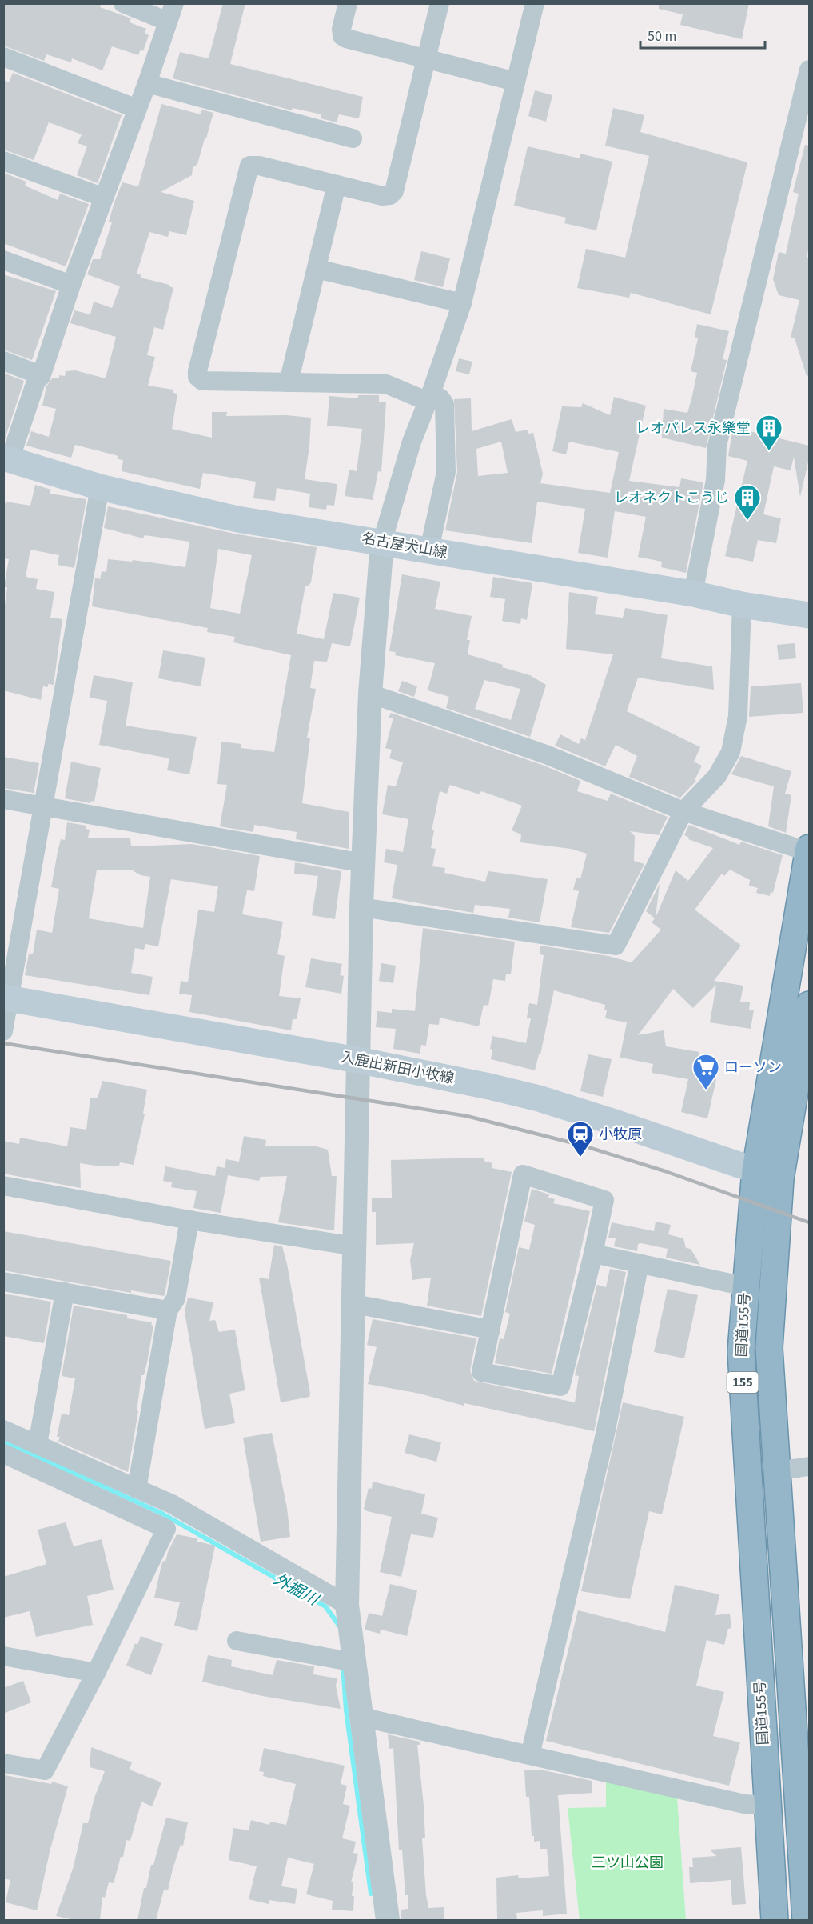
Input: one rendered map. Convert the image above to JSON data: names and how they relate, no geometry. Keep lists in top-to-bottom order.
{
  "streets": {
    "highway": ["国道155号", "155"],
    "main road": ["名古屋犬山線", "入鹿出新田小牧線"]
  },
  "crossings": [
    ["入鹿出新田小牧線", "国道155号"]
  ],
  "water": ["外掘川"],
  "parks": ["三ツ山公園"],
  "places": {
    "building": ["レオパレス永樂堂", "レオネクトこうじ"],
    "supermarket": ["ローソン"],
    "station": ["小牧原"]
  },
  "scale_bar": "50 m"
}
